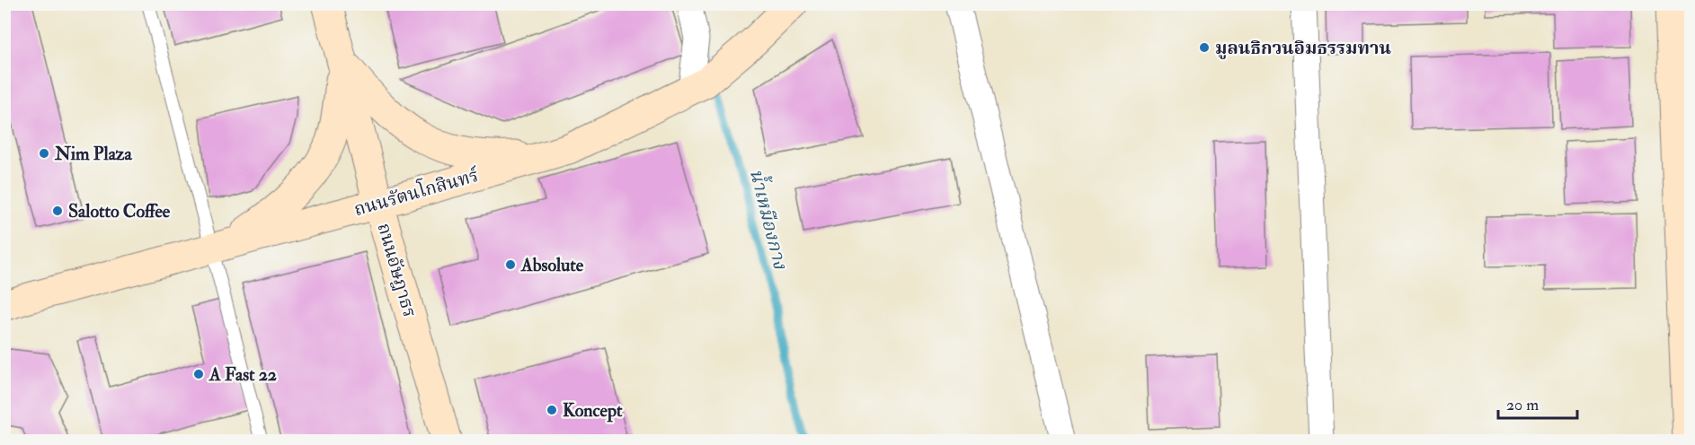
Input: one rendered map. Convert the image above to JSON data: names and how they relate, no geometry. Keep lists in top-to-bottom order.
{
  "streets": {
    "street": ["ถนนรัตนโกสินทร์", "ถนนอัษฎาธร"]
  },
  "crossings": [
    ["ถนนรัตนโกสินทร์", "ถนนอัษฎาธร"]
  ],
  "water": ["น้ำเหมืองกาง"],
  "places": [
    "มูลนธิกวนอิมธรรมทาน",
    "Nim Plaza",
    "Salotto Coffee",
    "Absolute",
    "A Fast 22",
    "Koncept"
  ],
  "scale_bar": "20 m"
}
